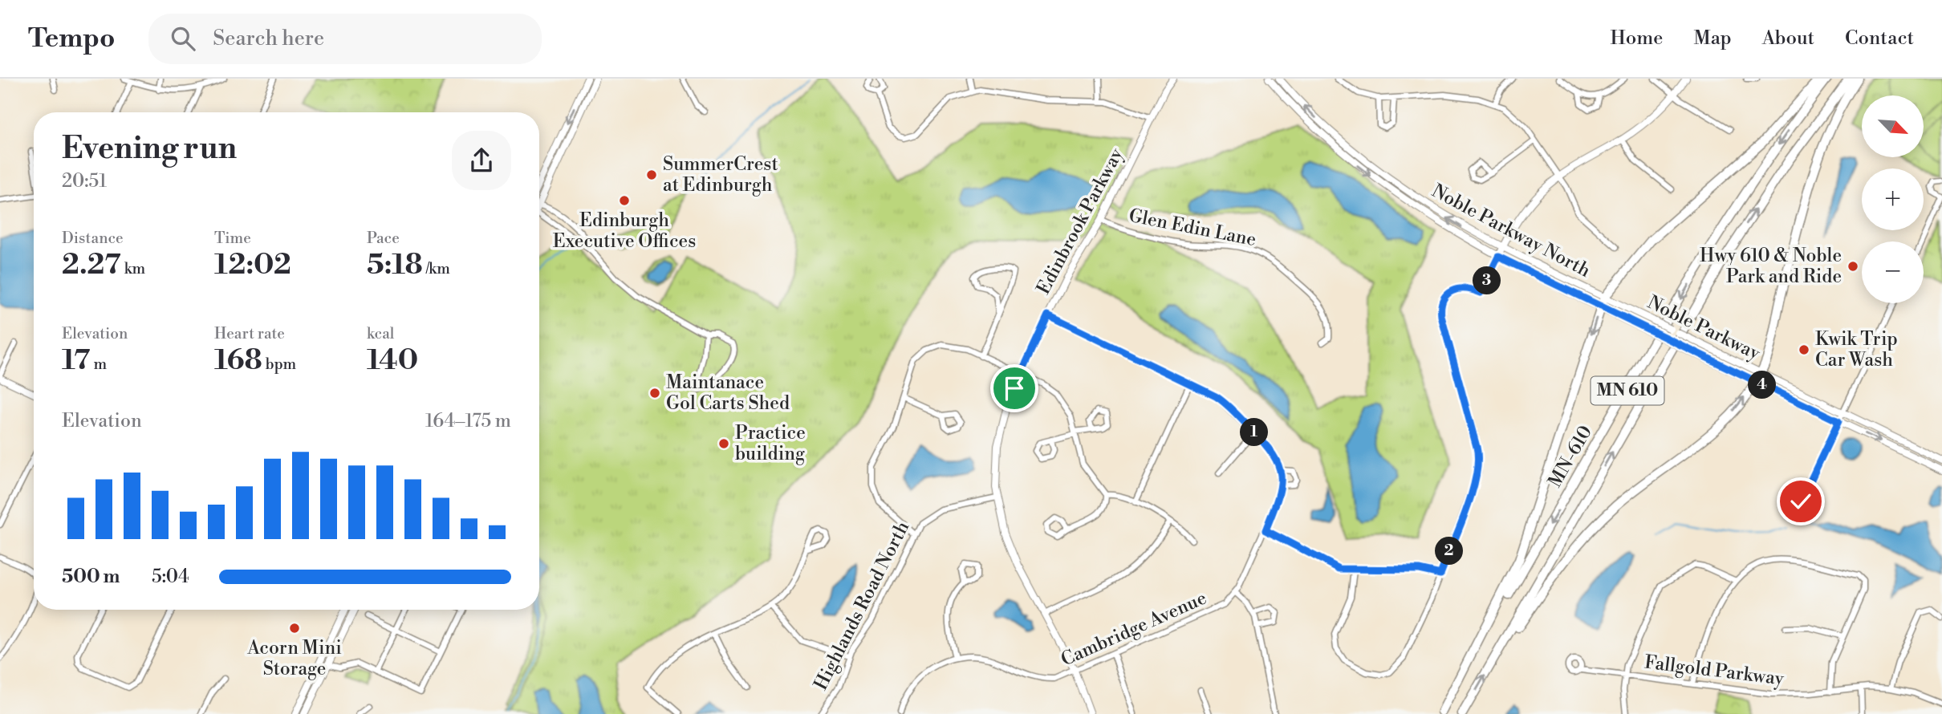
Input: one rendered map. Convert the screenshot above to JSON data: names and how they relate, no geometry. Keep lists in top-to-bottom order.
{
  "streets": {
    "highway": ["MN 610", "MN-610"],
    "main road": ["Edinbrook Parkway", "Noble Parkway North", "Noble Parkway"],
    "street": [
      "Glen Edin Lane",
      "Highlands Road North",
      "Cambridge Avenue",
      "Fallgold Parkway"
    ]
  },
  "crossings": [
    ["Edinbrook Parkway", "Glen Edin Lane"],
    ["Edinbrook Parkway", "Highlands Road North"],
    ["Edinbrook Parkway", "Cambridge Avenue"],
    ["Noble Parkway North", "Noble Parkway"],
    ["MN 610", "MN-610"]
  ],
  "places": [
    "SummerCrest at Edinburgh",
    "Edinburgh Executive Offices",
    "Hwy 610 & Noble Park and Ride",
    "Kwik Trip Car Wash",
    "Maintanace Gol Carts Shed",
    "Practice building",
    "Acorn Mini Storage"
  ],
  "north": "bottom right",
  "page": {
    "header": "Tempo",
    "search": "Search here",
    "nav": [
      "Home",
      "Map",
      "About",
      "Contact"
    ],
    "map_buttons": ["+", "−"],
    "heading": ["Evening run", "20:51"],
    "stats": [
      ["Distance", "2.27 km"],
      ["Time", "12:02"],
      ["Pace", "5:18 /km"],
      ["Elevation", "17 m"],
      ["Heart rate", "168 bpm"],
      ["kcal", "140"]
    ],
    "pins": [
      "3",
      "4",
      "1",
      "2"
    ],
    "chart": ["Elevation", "164–175 m"],
    "list": [
      {
        "name": "500 m",
        "note": "5:04"
      }
    ]
  }
}
